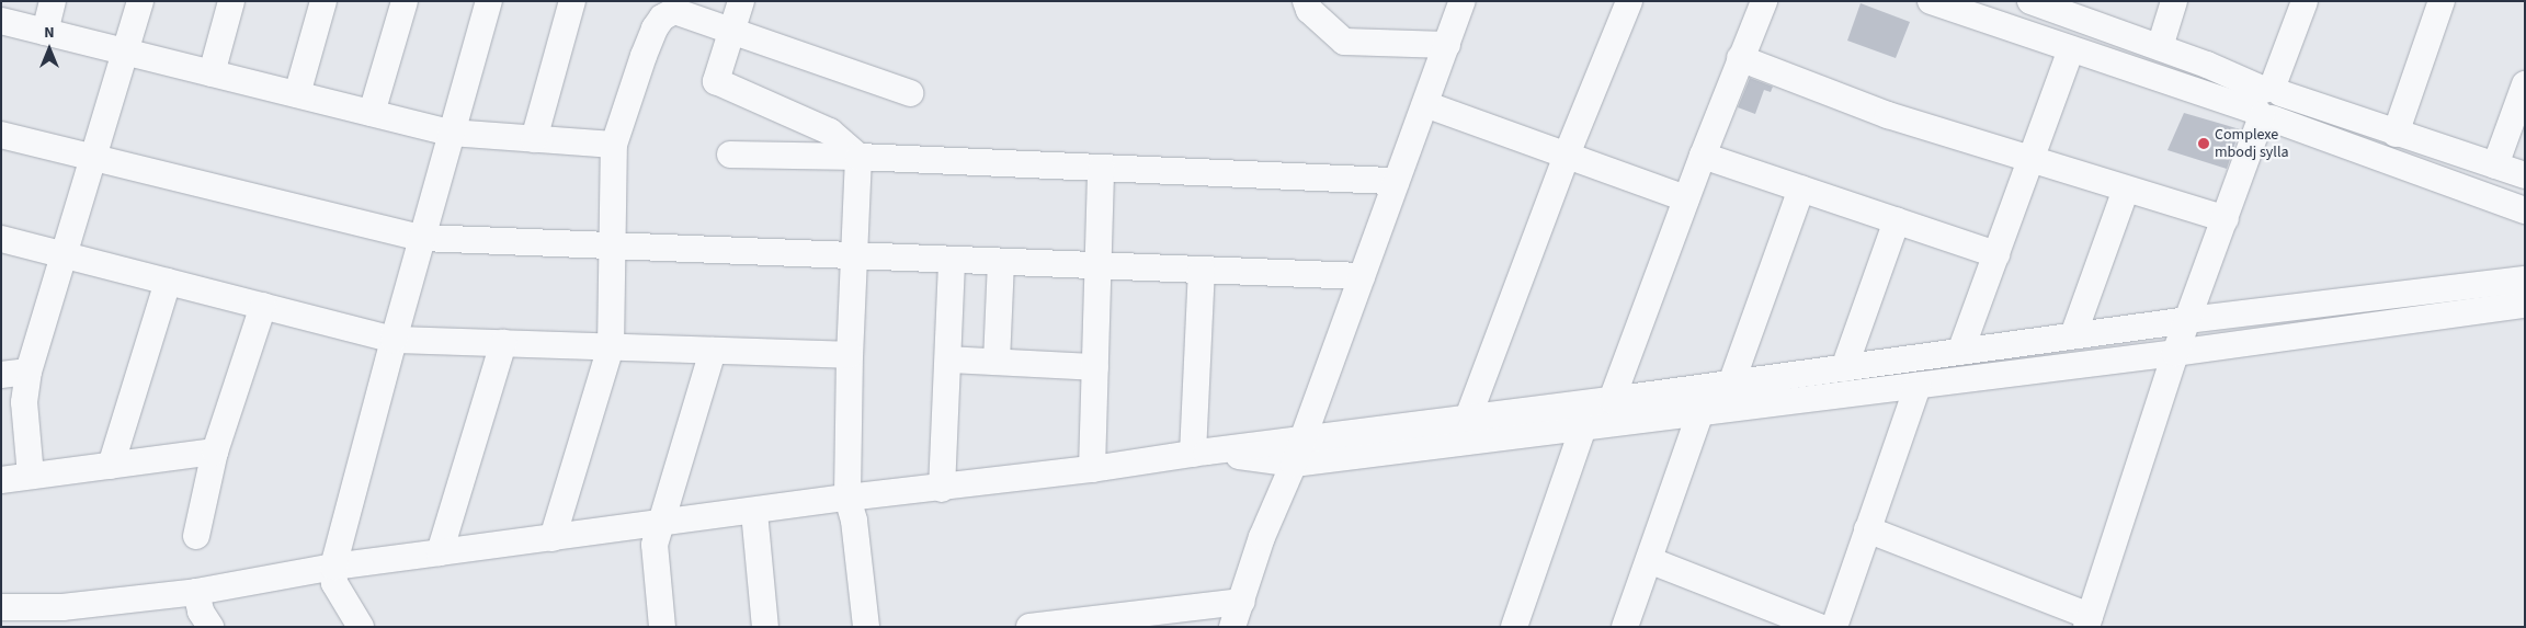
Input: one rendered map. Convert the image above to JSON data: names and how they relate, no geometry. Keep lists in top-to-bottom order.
{
  "places": ["Complexe mbodj sylla"],
  "north": "top"
}
